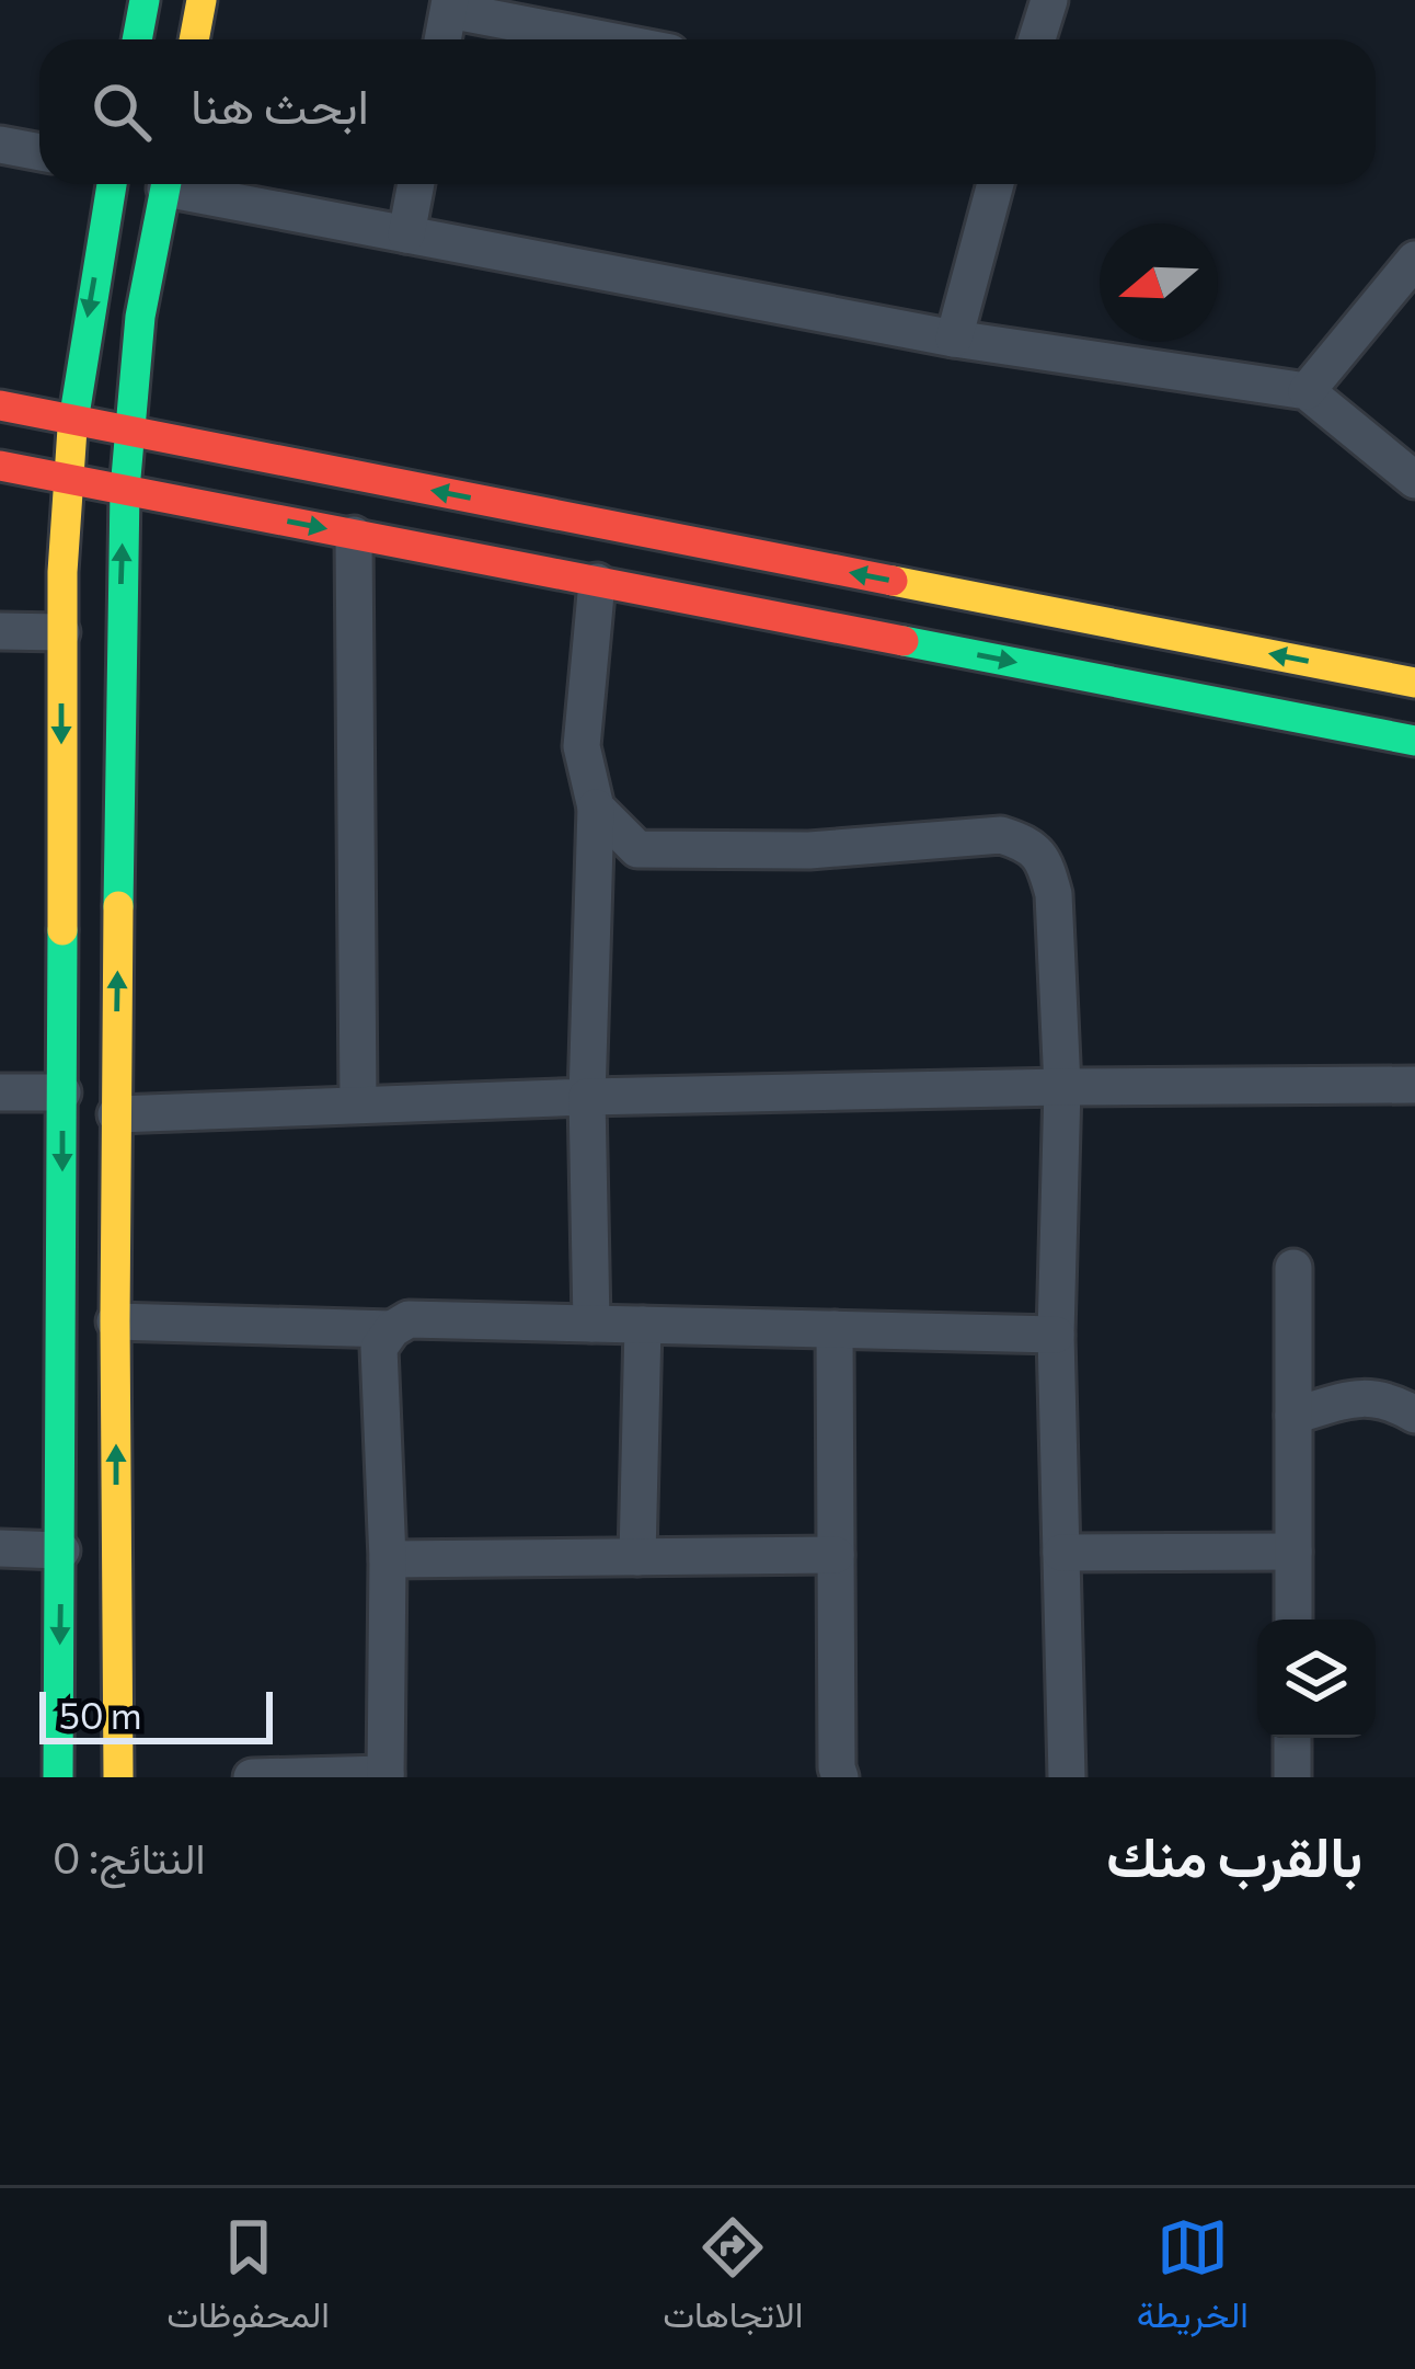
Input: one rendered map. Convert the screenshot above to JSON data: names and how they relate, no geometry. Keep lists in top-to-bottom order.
{
  "scale_bar": "50 m",
  "north": "left",
  "page": {
    "search": "ابحث هنا",
    "scale": "50 m",
    "heading": ["بالقرب منك", "النتائج: 0"],
    "nav": ["الخريطة", "الاتجاهات", "المحفوظات"]
  }
}
